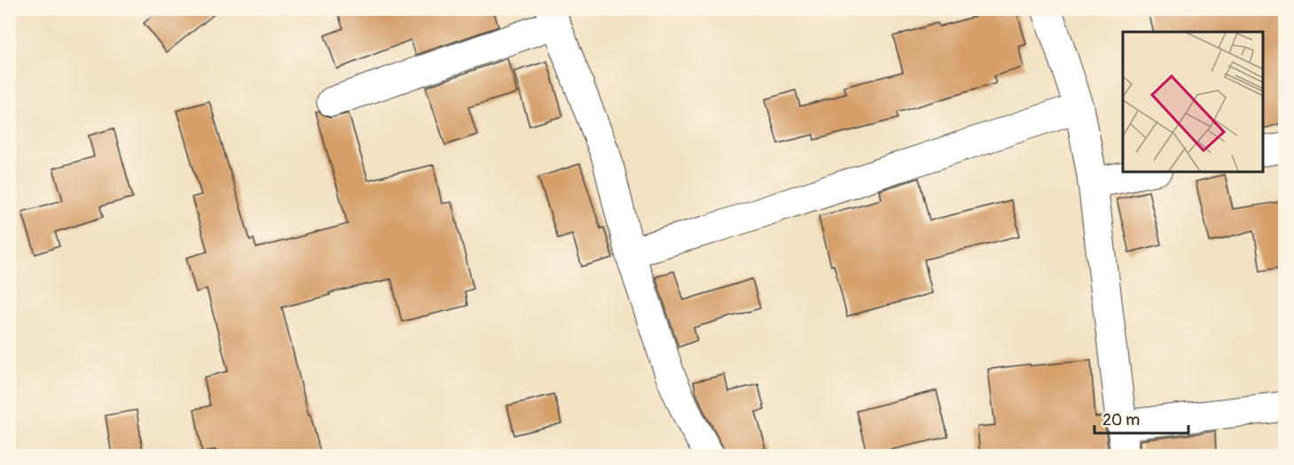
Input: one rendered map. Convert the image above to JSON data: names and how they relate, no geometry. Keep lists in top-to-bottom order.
{
  "scale_bar": "20 m"
}
